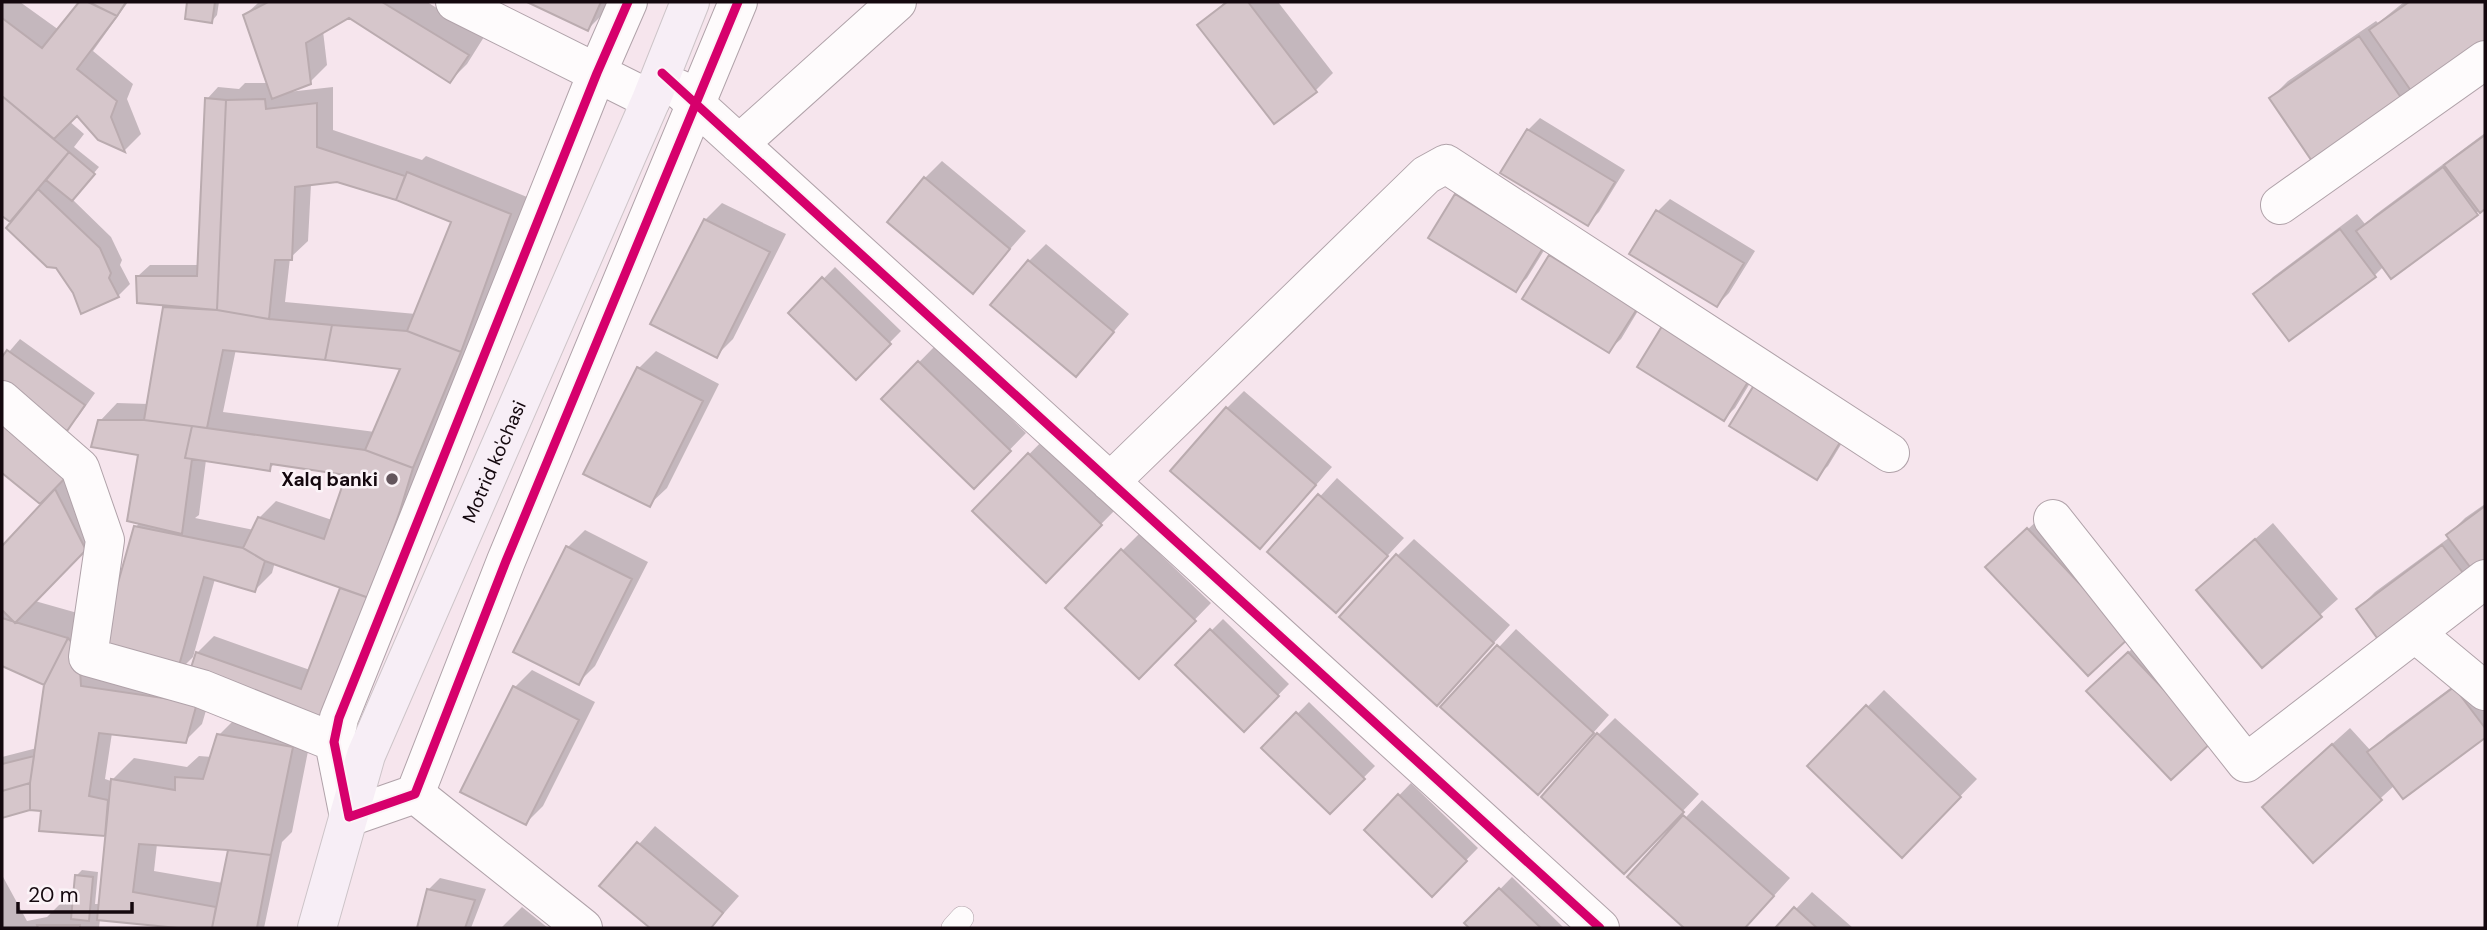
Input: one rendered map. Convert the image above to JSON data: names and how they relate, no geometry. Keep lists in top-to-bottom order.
{
  "streets": {
    "main road": ["Motrid ko'chasi"]
  },
  "places": ["Xalq banki"],
  "scale_bar": "20 m"
}
